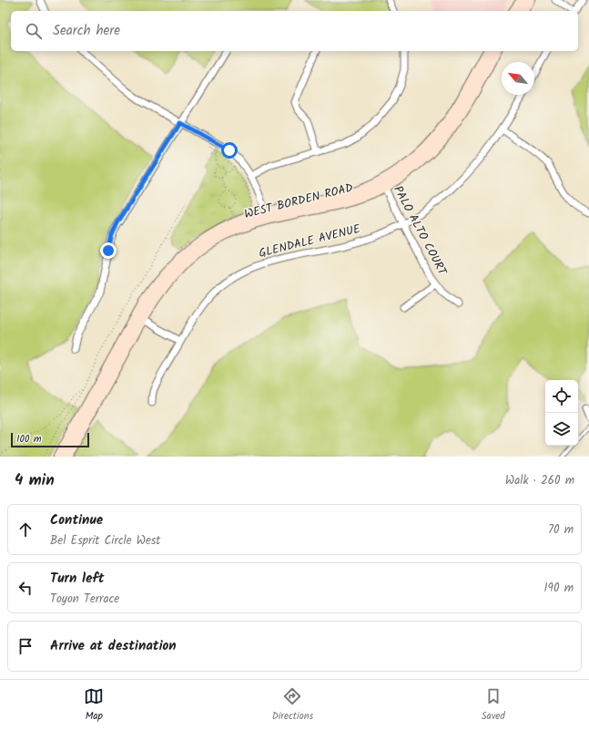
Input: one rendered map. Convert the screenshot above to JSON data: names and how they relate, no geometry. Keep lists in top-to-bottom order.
{
  "streets": {
    "main road": ["WEST BORDEN ROAD"],
    "street": ["PALO ALTO COURT", "GLENDALE AVENUE"]
  },
  "crossings": [
    ["WEST BORDEN ROAD", "PALO ALTO COURT"],
    ["PALO ALTO COURT", "GLENDALE AVENUE"]
  ],
  "scale_bar": "100 m",
  "north": "top left",
  "page": {
    "search": "Search here",
    "scale": "100 m",
    "heading": ["4 min", "Walk · 260 m"],
    "list": [
      ["Continue", "Bel Esprit Circle West", "70 m"],
      ["Turn left", "Toyon Terrace", "190 m"],
      "Arrive at destination"
    ],
    "nav": ["Map", "Directions", "Saved"]
  }
}
